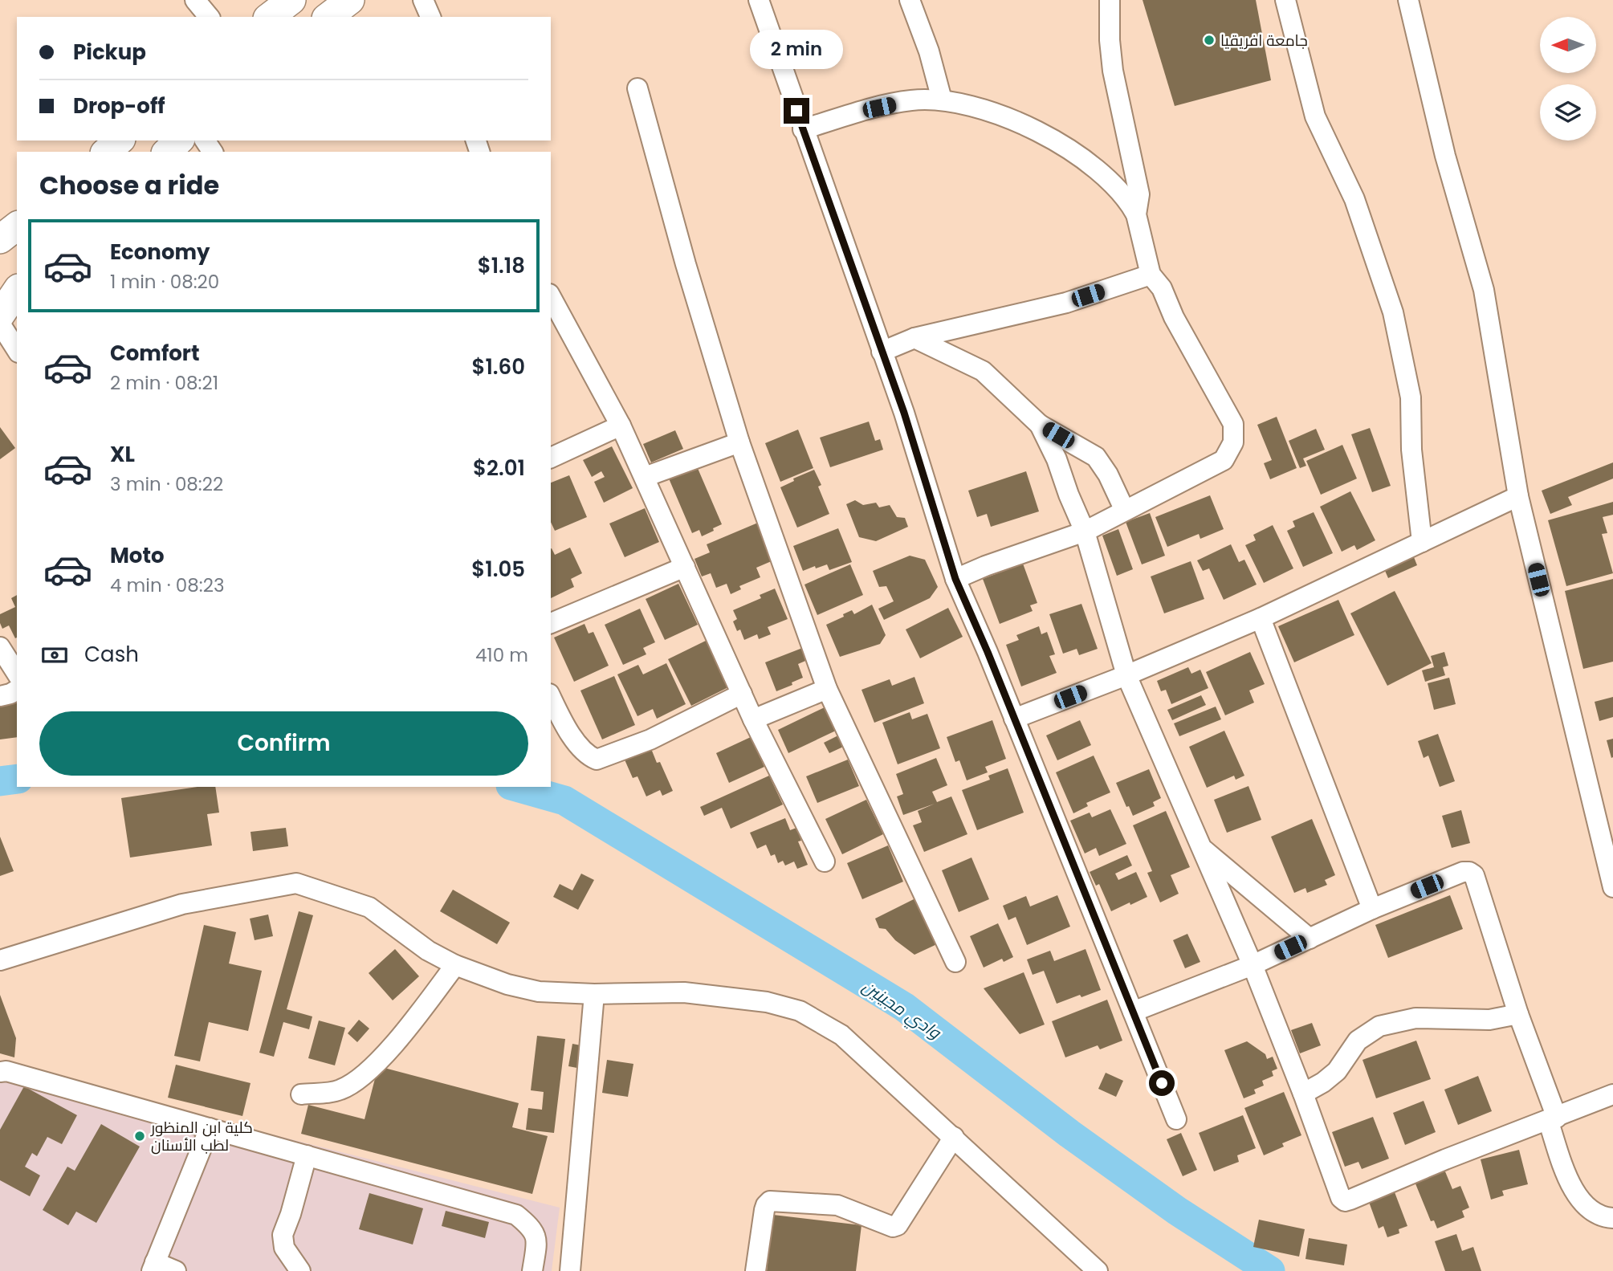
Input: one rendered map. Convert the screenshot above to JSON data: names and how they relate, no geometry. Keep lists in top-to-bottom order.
{
  "water": ["وادي مجينين"],
  "places": ["جامعة افريقيا", "كلية ابن المنظور لطب الأسنان"],
  "north": "left",
  "page": {
    "banner": ["Pickup", "Drop-off"],
    "bubble": "2 min",
    "heading": "Choose a ride",
    "list": [
      {
        "name": "Economy",
        "note": "1 min · 08:20",
        "value": "$1.18"
      },
      {
        "name": "Comfort",
        "note": "2 min · 08:21",
        "value": "$1.60"
      },
      {
        "name": "XL",
        "note": "3 min · 08:22",
        "value": "$2.01"
      },
      {
        "name": "Moto",
        "note": "4 min · 08:23",
        "value": "$1.05"
      }
    ],
    "pay": ["Cash", "410 m"],
    "buttons": "Confirm"
  }
}
